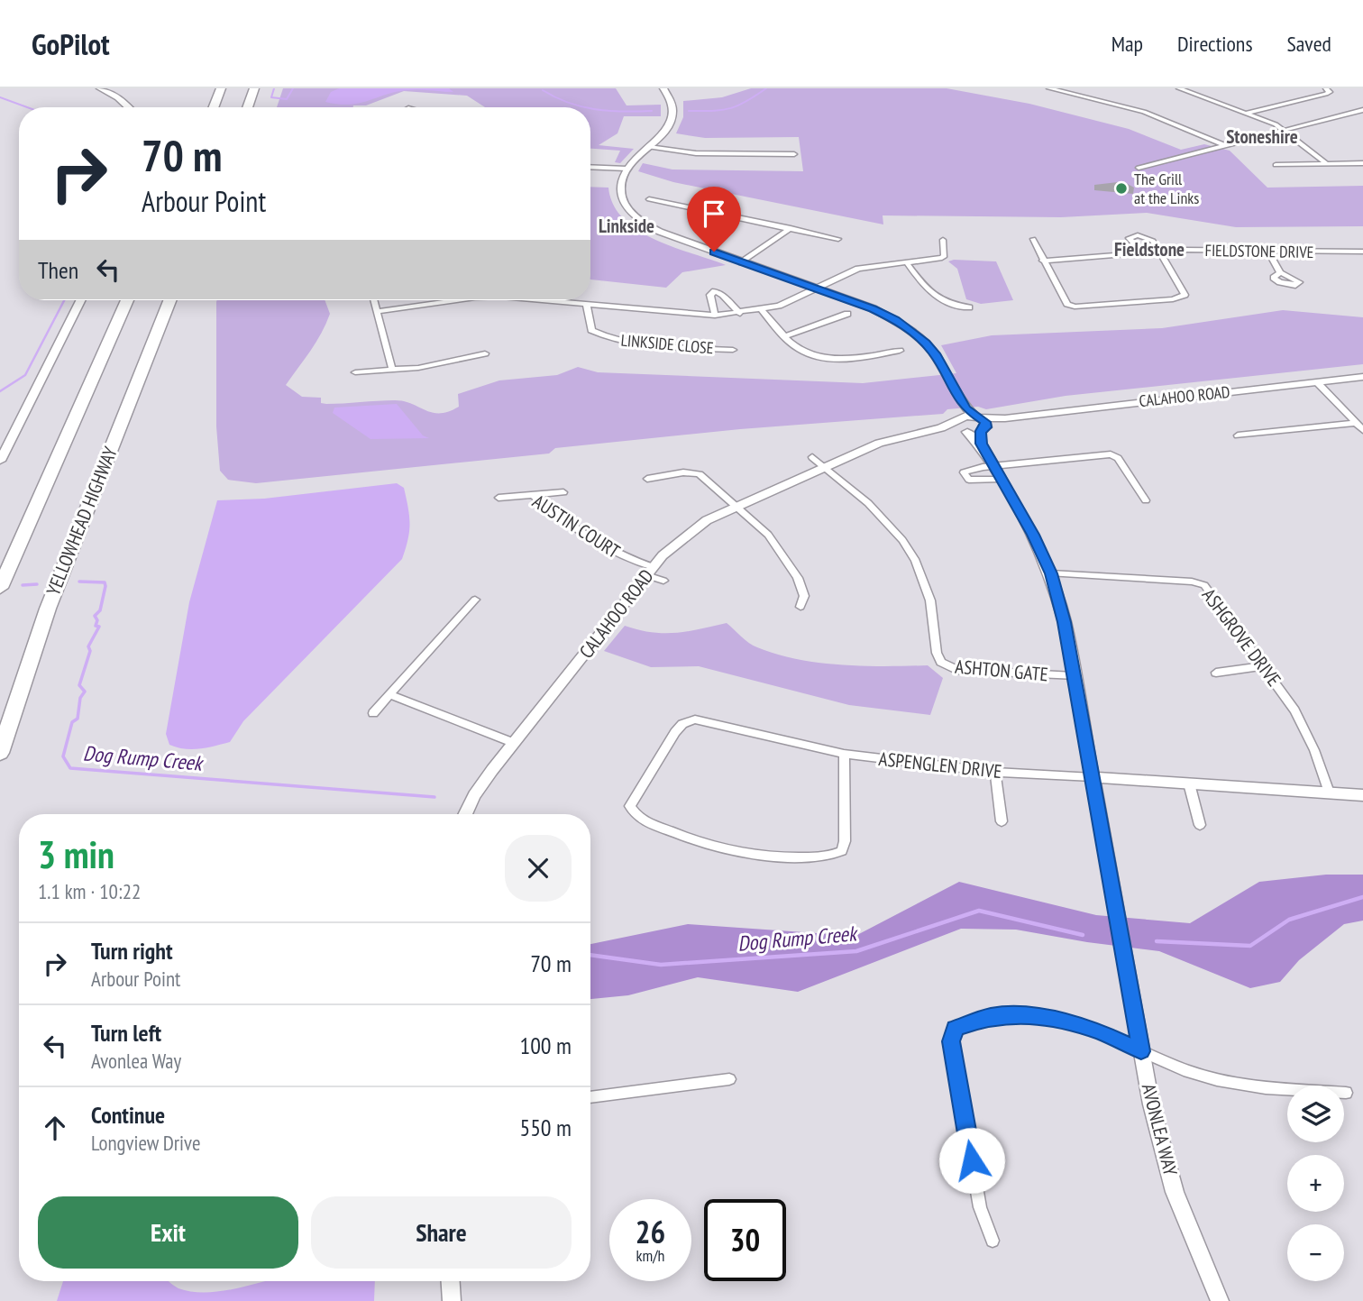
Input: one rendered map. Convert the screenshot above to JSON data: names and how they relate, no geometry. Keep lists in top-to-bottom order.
{
  "streets": {
    "highway": ["YELLOWHEAD HIGHWAY"],
    "street": [
      "FIELDSTONE DRIVE",
      "LINKSIDE CLOSE",
      "CALAHOO ROAD",
      "AUSTIN COURT",
      "ASHGROVE DRIVE",
      "ASHTON GATE",
      "ASPENGLEN DRIVE",
      "AVONLEA WAY"
    ]
  },
  "crossings": [
    ["CALAHOO ROAD", "AUSTIN COURT"],
    ["CALAHOO ROAD", "ASHTON GATE"],
    ["CALAHOO ROAD", "AVONLEA WAY"],
    ["ASHGROVE DRIVE", "ASPENGLEN DRIVE"],
    ["ASHGROVE DRIVE", "AVONLEA WAY"],
    ["ASHTON GATE", "AVONLEA WAY"],
    ["ASPENGLEN DRIVE", "AVONLEA WAY"]
  ],
  "districts": ["Stoneshire", "Linkside", "Fieldstone"],
  "water": ["Dog Rump Creek"],
  "places": ["The Grill at the Links"],
  "page": {
    "header": "GoPilot",
    "nav": ["Map", "Directions", "Saved"],
    "turn": ["70 m", "Arbour Point"],
    "then": "Then",
    "heading": ["3 min", "1.1 km · 10:22"],
    "list": [
      {
        "name": "Turn right",
        "note": "Arbour Point",
        "value": "70 m"
      },
      {
        "name": "Turn left",
        "note": "Avonlea Way",
        "value": "100 m"
      },
      {
        "name": "Continue",
        "note": "Longview Drive",
        "value": "550 m"
      }
    ],
    "map_buttons": ["+", "−"],
    "buttons": ["Exit", "Share"],
    "speed": "26 km/h",
    "limit": "30"
  }
}
